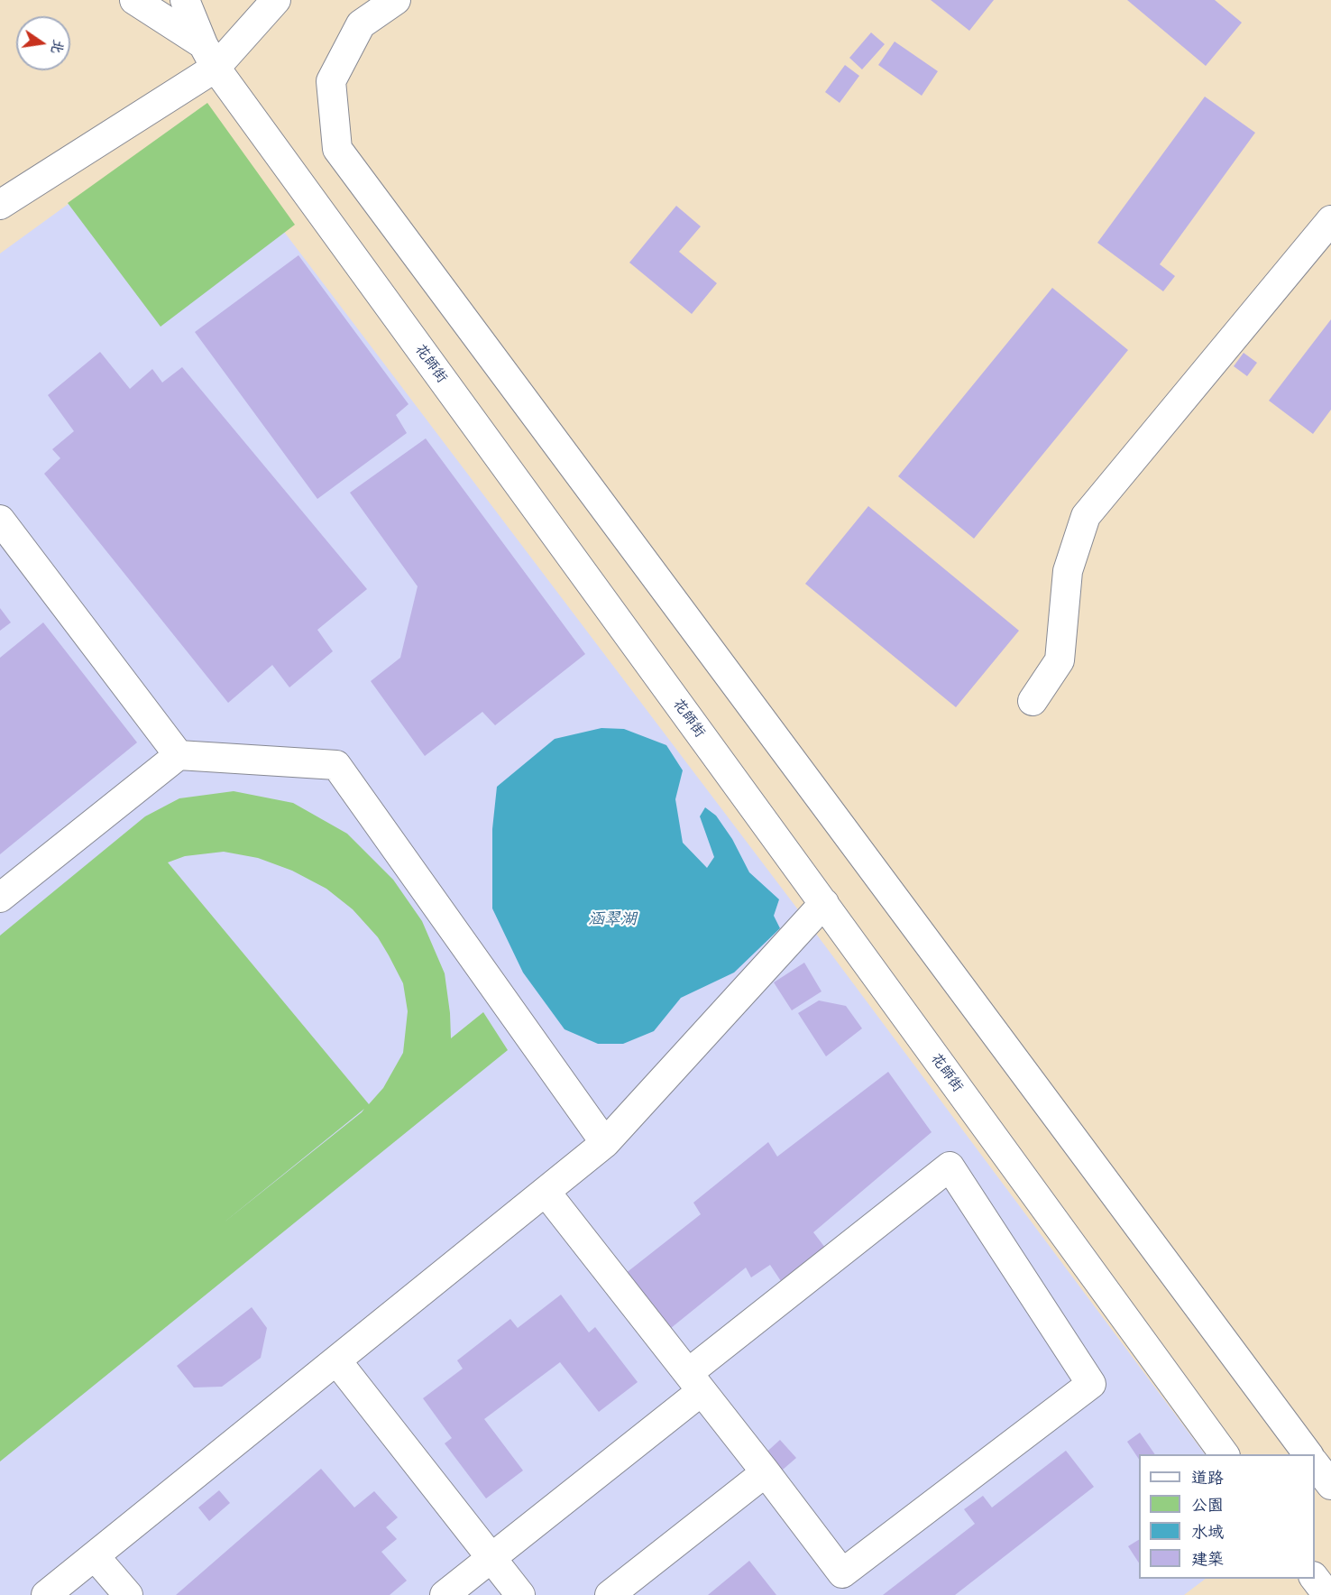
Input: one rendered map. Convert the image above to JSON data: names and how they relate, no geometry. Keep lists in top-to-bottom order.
{
  "streets": {
    "street": ["花師街"]
  },
  "water": ["涵翠湖"],
  "legend": [
    "道路",
    "公園",
    "水域",
    "建築"
  ],
  "north": "right"
}
